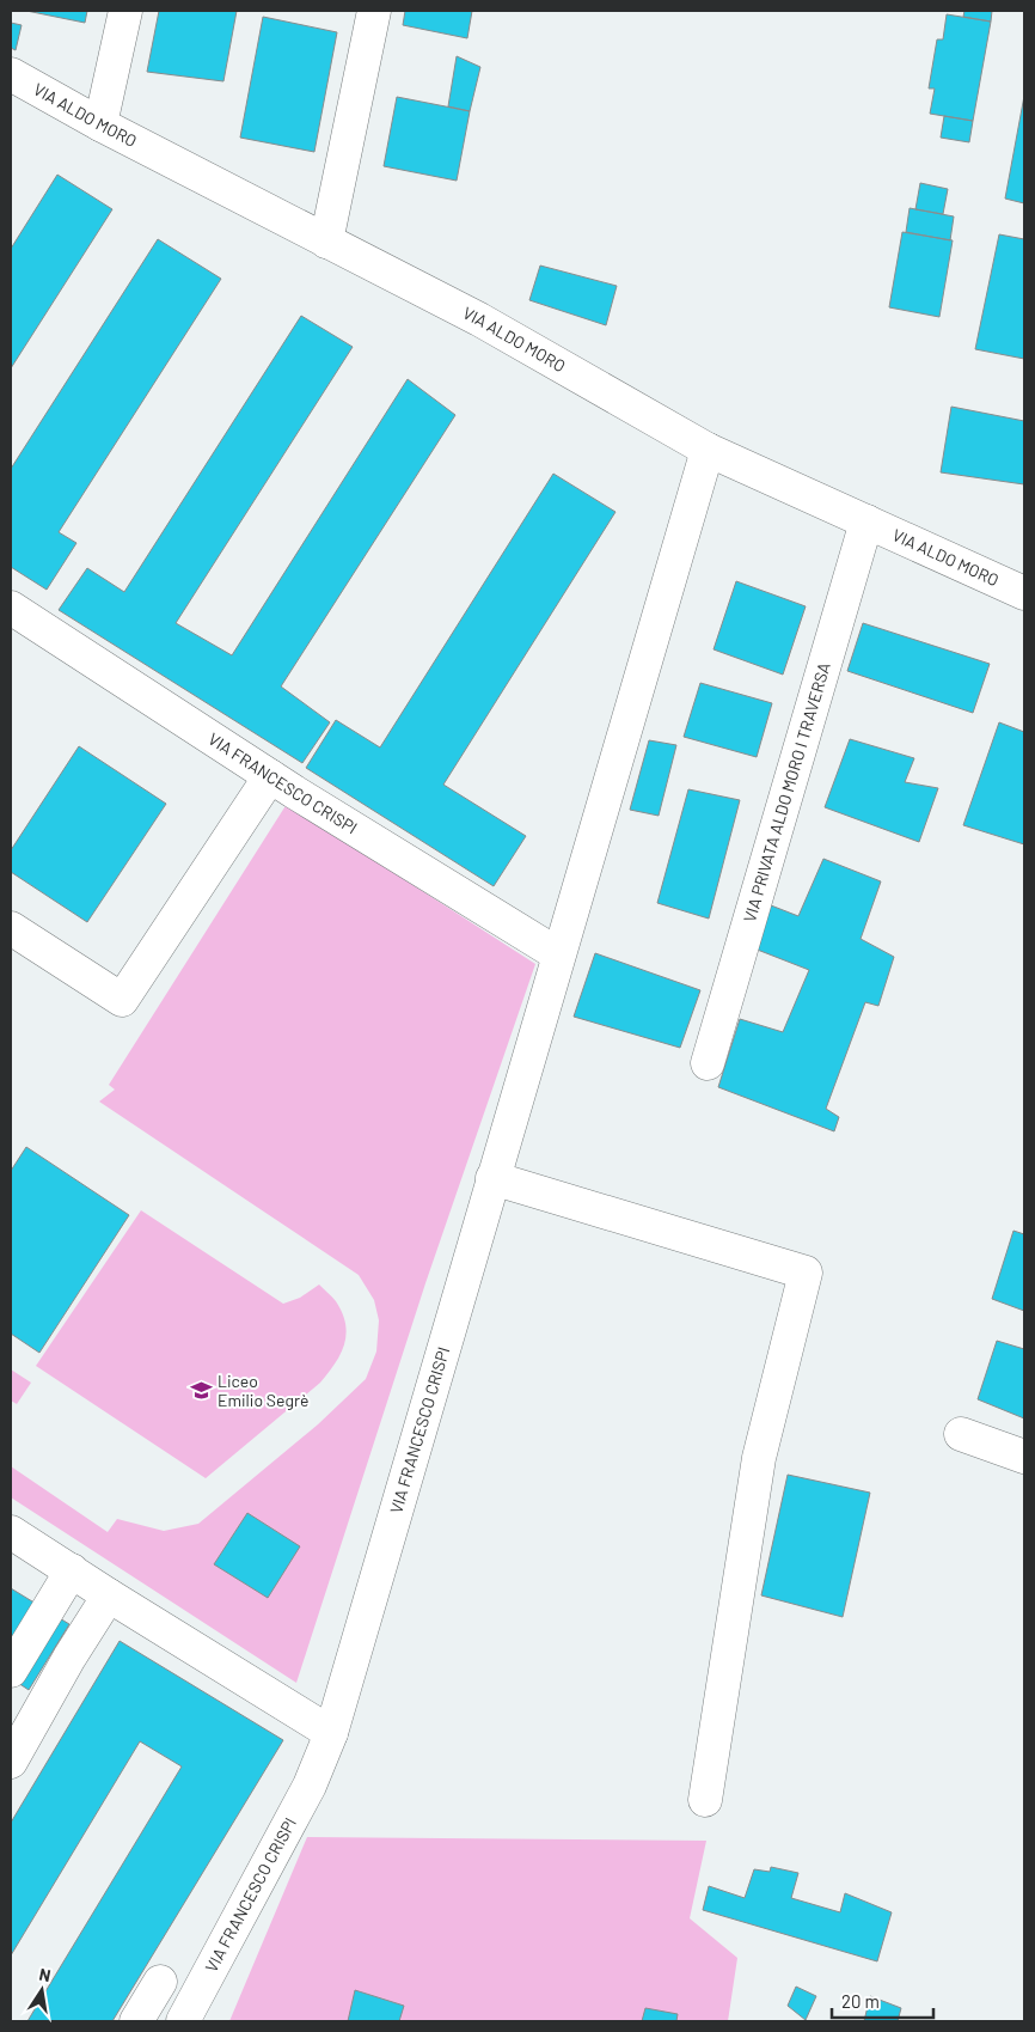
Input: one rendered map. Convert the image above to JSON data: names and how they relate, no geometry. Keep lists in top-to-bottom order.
{
  "streets": {
    "street": ["VIA ALDO MORO", "VIA FRANCESCO CRISPI", "VIA PRIVATA ALDO MORO I TRAVERSA"]
  },
  "crossings": [
    ["VIA ALDO MORO", "VIA FRANCESCO CRISPI"],
    ["VIA ALDO MORO", "VIA PRIVATA ALDO MORO I TRAVERSA"]
  ],
  "places": {
    "school or university": ["Liceo Emilio Segrè"]
  },
  "scale_bar": "20 m",
  "north": "top"
}
